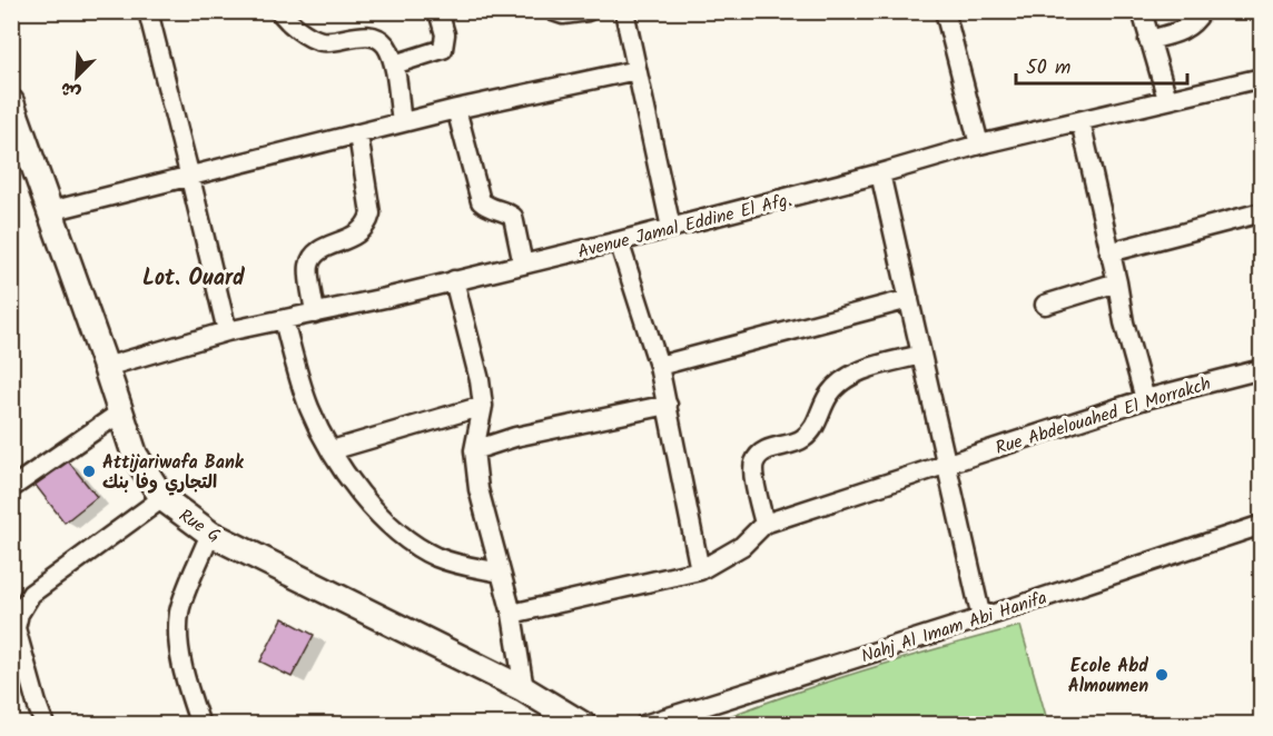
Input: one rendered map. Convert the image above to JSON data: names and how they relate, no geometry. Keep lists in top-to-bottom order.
{
  "streets": {
    "street": [
      "Avenue Jamal Eddine El Afg.",
      "Rue Abdelouahed El Morrakch",
      "Rue G",
      "Nahj Al Imam Abi Hanifa"
    ]
  },
  "crossings": [
    ["Avenue Jamal Eddine El Afg.", "Rue G"]
  ],
  "districts": ["Lot. Ouard"],
  "places": ["Attijariwafa Bank التجاري وفا بنك", "Ecole Abd Almoumen"],
  "scale_bar": "50 m",
  "north": "bottom left"
}
